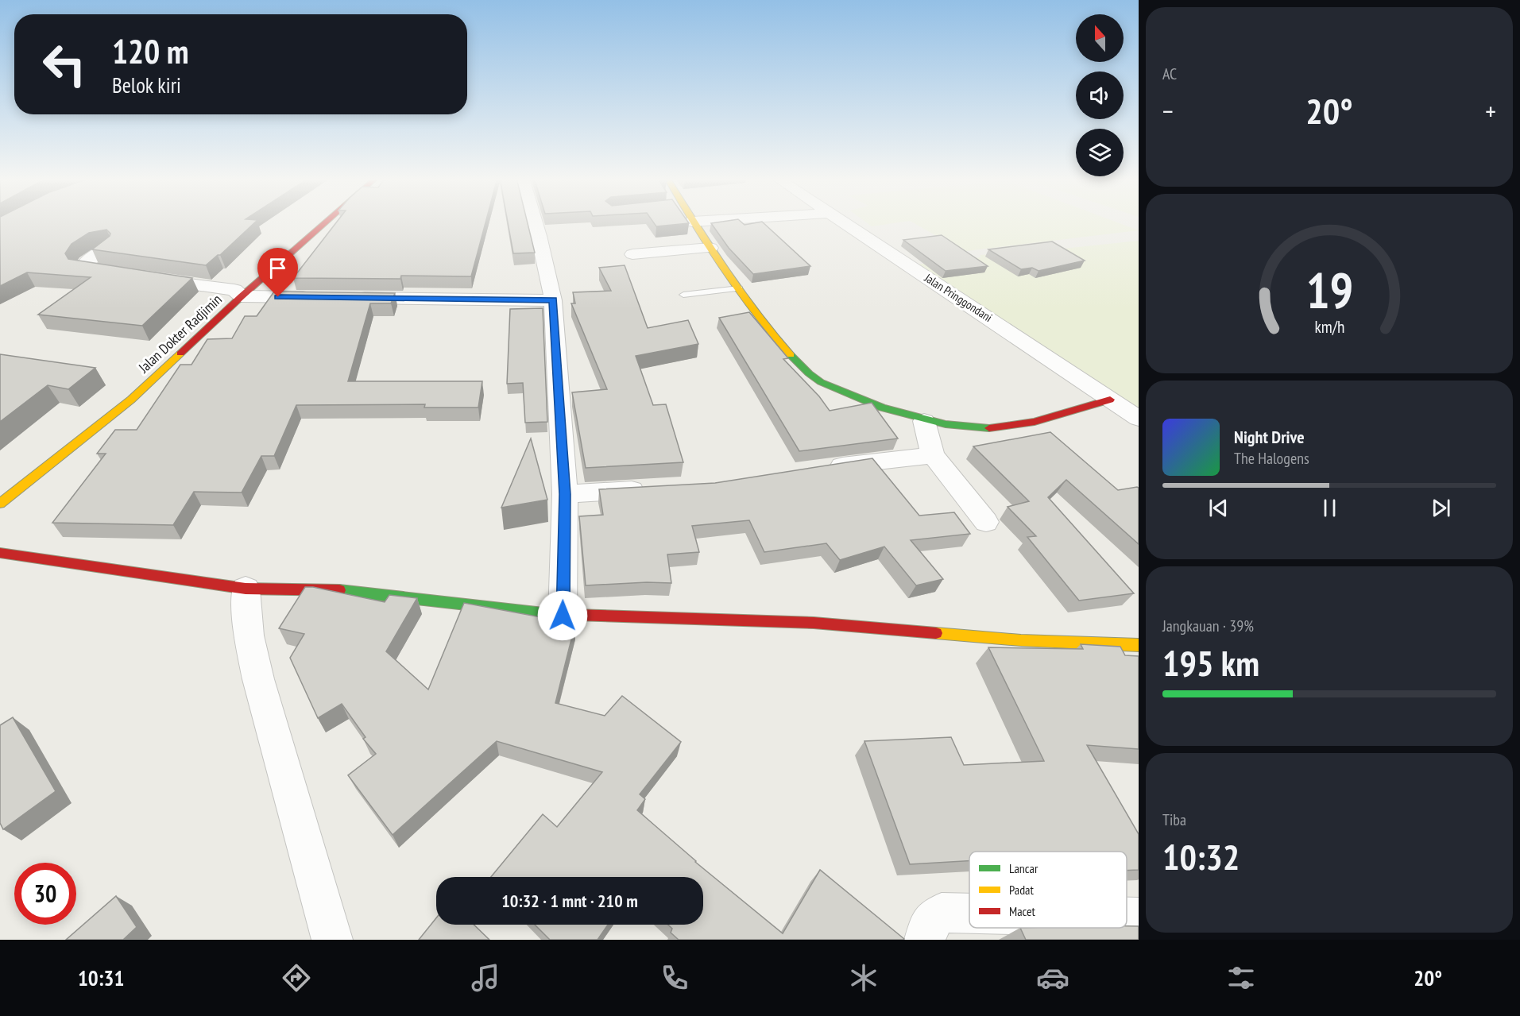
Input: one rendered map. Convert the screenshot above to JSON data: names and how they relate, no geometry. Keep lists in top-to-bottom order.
{
  "streets": {
    "street": ["Jalan Pringgondani", "Jalan Dokter Radjimin"]
  },
  "legend": ["Lancar", "Padat", "Macet"],
  "north": "top",
  "page": {
    "tile": [
      "AC",
      ["Jangkauan · 39%", "195 km"],
      ["Tiba", "10:32"]
    ],
    "turn": ["120 m", "Belok kiri"],
    "heat": ["−", "20°", "+"],
    "song": ["Night Drive", "The Halogens"],
    "limit": "30",
    "trip": "10:32 · 1 mnt · 210 m",
    "tabs": ["10:31", "20°"],
    "gauge": ["19", "km/h"]
  }
}
